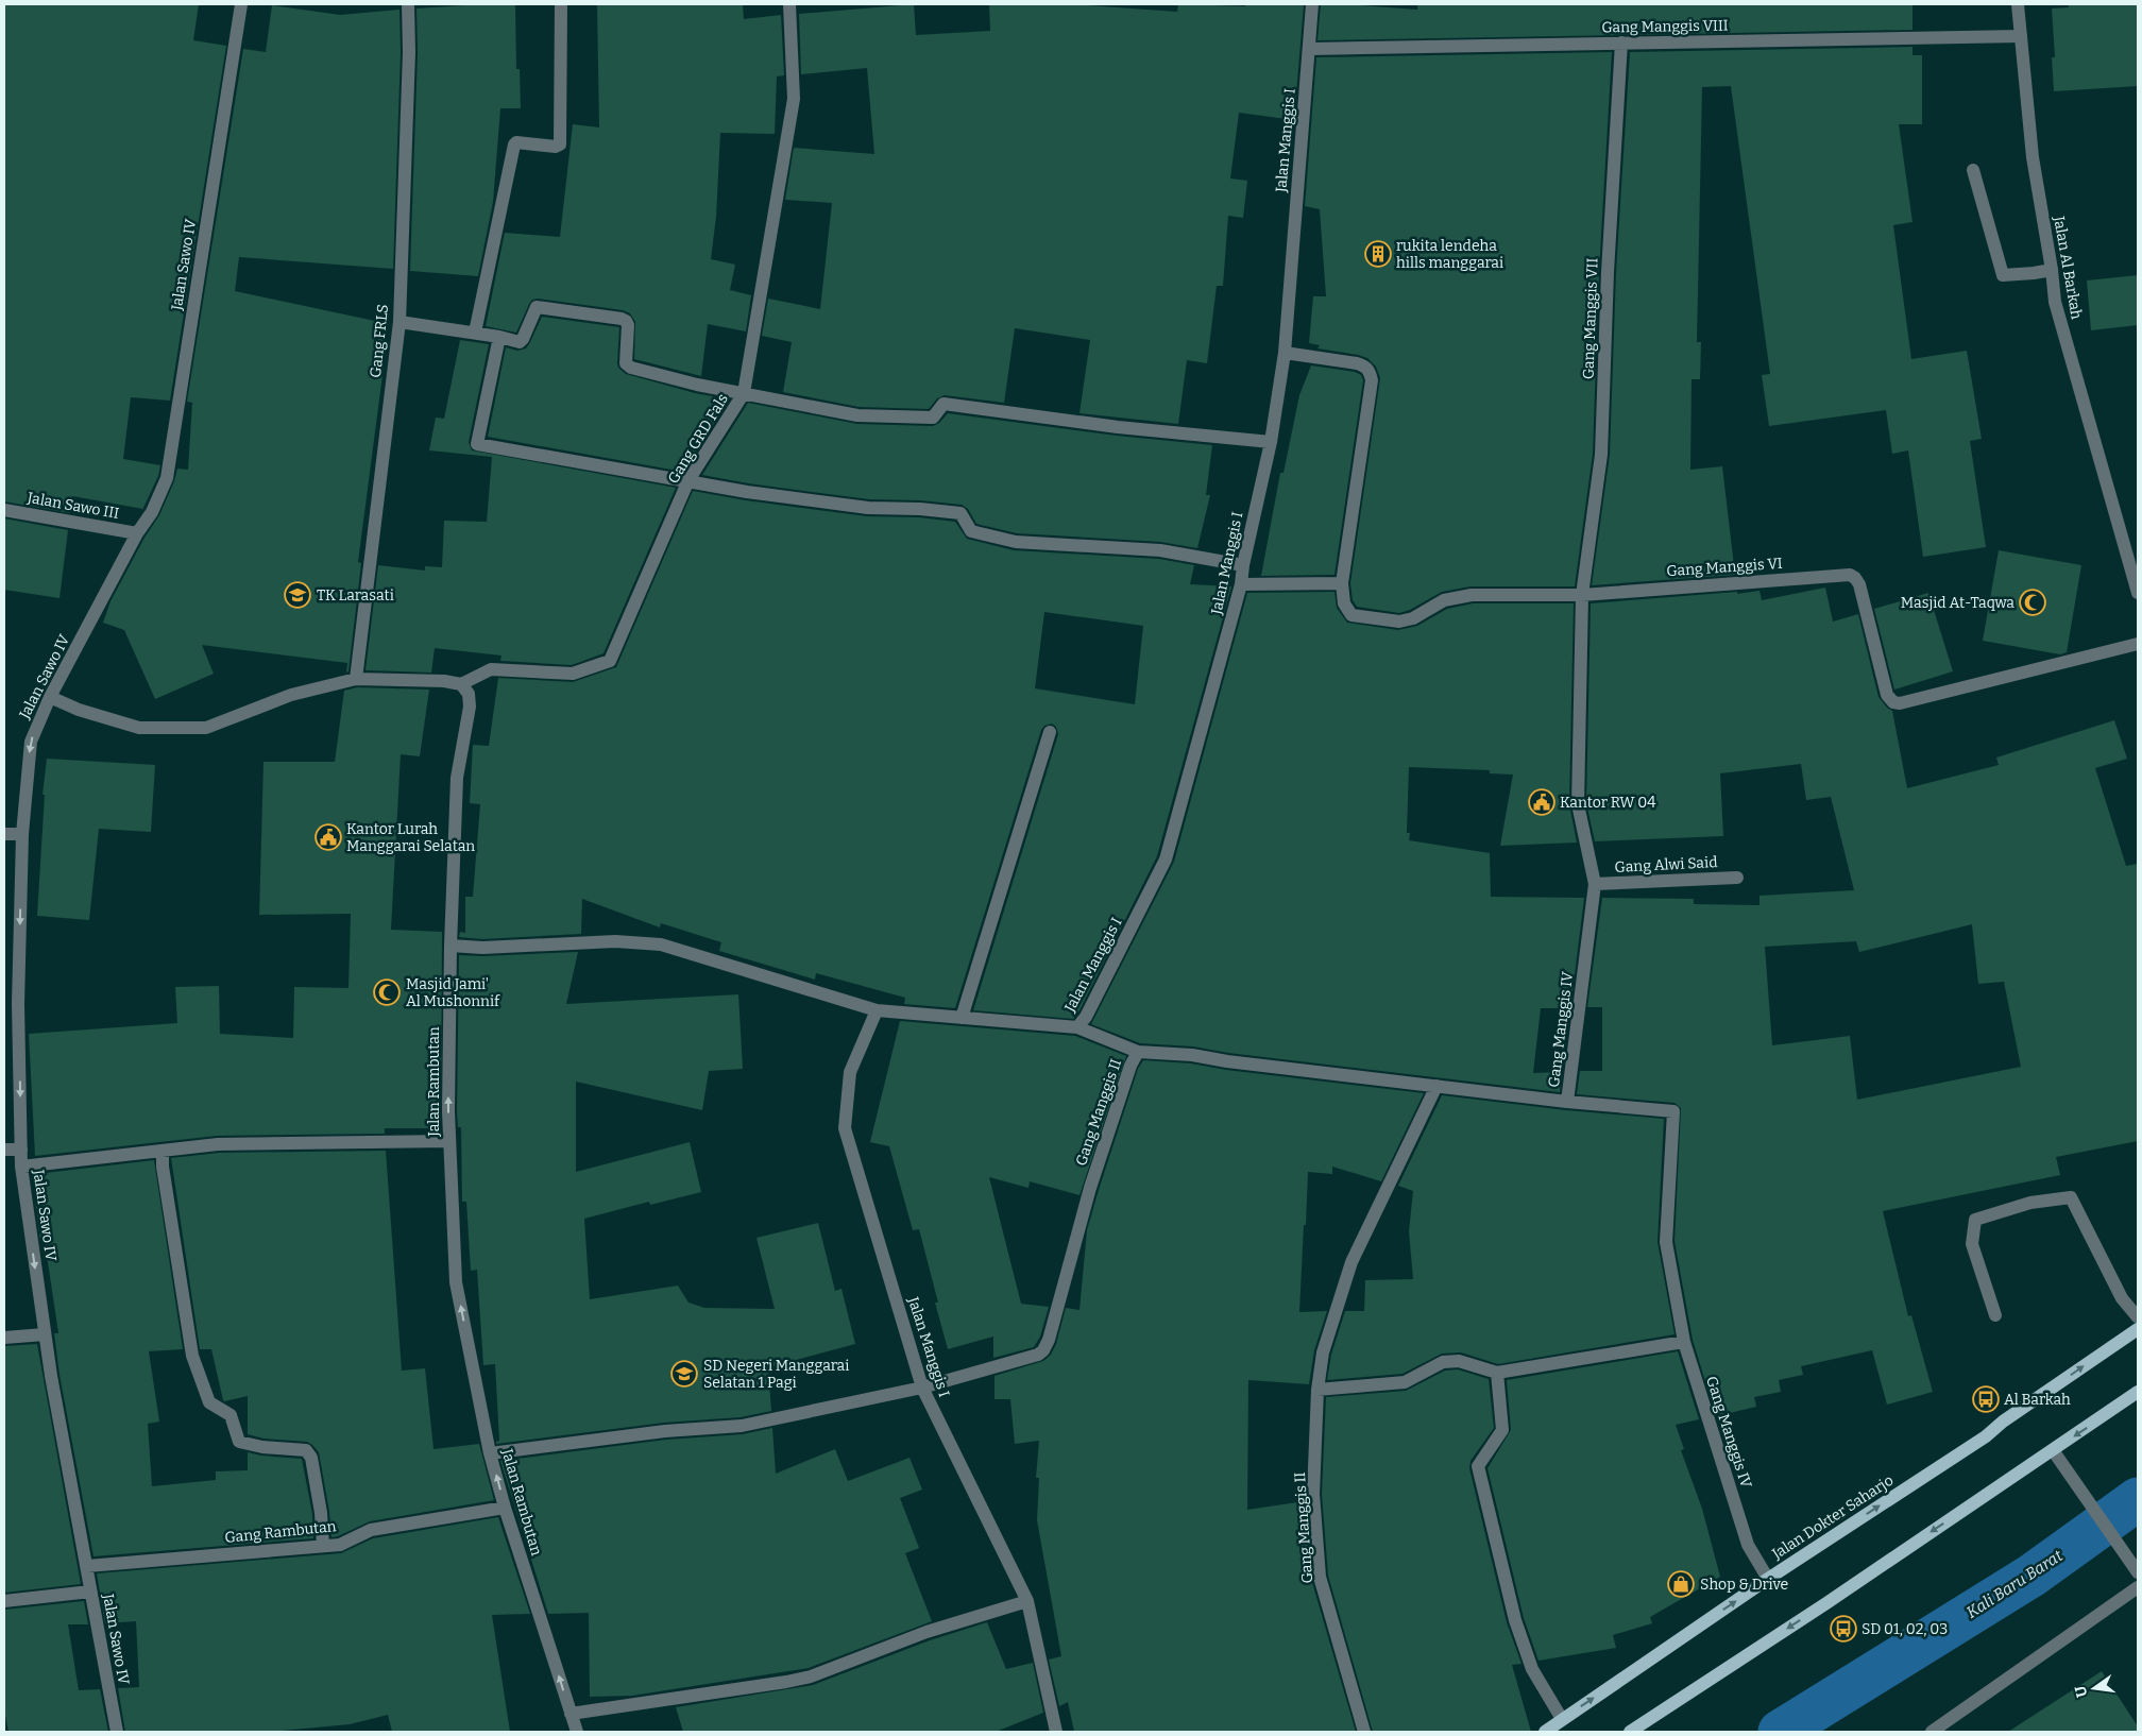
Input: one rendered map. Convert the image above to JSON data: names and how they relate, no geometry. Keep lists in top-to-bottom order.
{
  "streets": {
    "main road": ["Jalan Dokter Saharjo"],
    "street": [
      "Gang Manggis VIII",
      "Jalan Manggis I",
      "Jalan Sawo IV",
      "Jalan Al Barkah",
      "Gang Manggis VII",
      "Gang FRLS",
      "Gang GRD Fals",
      "Jalan Sawo III",
      "Gang Manggis VI",
      "Gang Alwi Said",
      "Gang Manggis IV",
      "Jalan Rambutan",
      "Gang Manggis II",
      "Gang Rambutan"
    ]
  },
  "crossings": [
    ["Gang Manggis VIII", "Jalan Manggis I"],
    ["Gang Manggis VIII", "Jalan Al Barkah"],
    ["Gang Manggis VIII", "Gang Manggis VII"],
    ["Jalan Manggis I", "Gang Manggis II"],
    ["Jalan Sawo IV", "Jalan Sawo III"],
    ["Jalan Sawo IV", "Gang Rambutan"],
    ["Gang Manggis VII", "Gang Manggis VI"],
    ["Gang Manggis VII", "Gang Manggis IV"],
    ["Gang GRD Fals", "Jalan Rambutan"],
    ["Gang Manggis VI", "Gang Manggis IV"],
    ["Gang Alwi Said", "Gang Manggis IV"],
    ["Gang Manggis IV", "Gang Manggis II"],
    ["Gang Manggis IV", "Jalan Dokter Saharjo"],
    ["Jalan Rambutan", "Gang Rambutan"]
  ],
  "one_way": ["Jalan Rambutan"],
  "water": ["Kali Baru Barat"],
  "places": {
    "building": ["rukita lendeha hills manggarai"],
    "school or university": ["TK Larasati", "SD Negeri Manggarai Selatan 1 Pagi"],
    "mosque": ["Masjid At-Taqwa", "Masjid Jami' Al Mushonnif"],
    "public building": ["Kantor RW 04", "Kantor Lurah Manggarai Selatan"],
    "bus stop": ["Al Barkah", "SD 01, 02, 03"],
    "shop": ["Shop & Drive"]
  },
  "north": "left"
}
